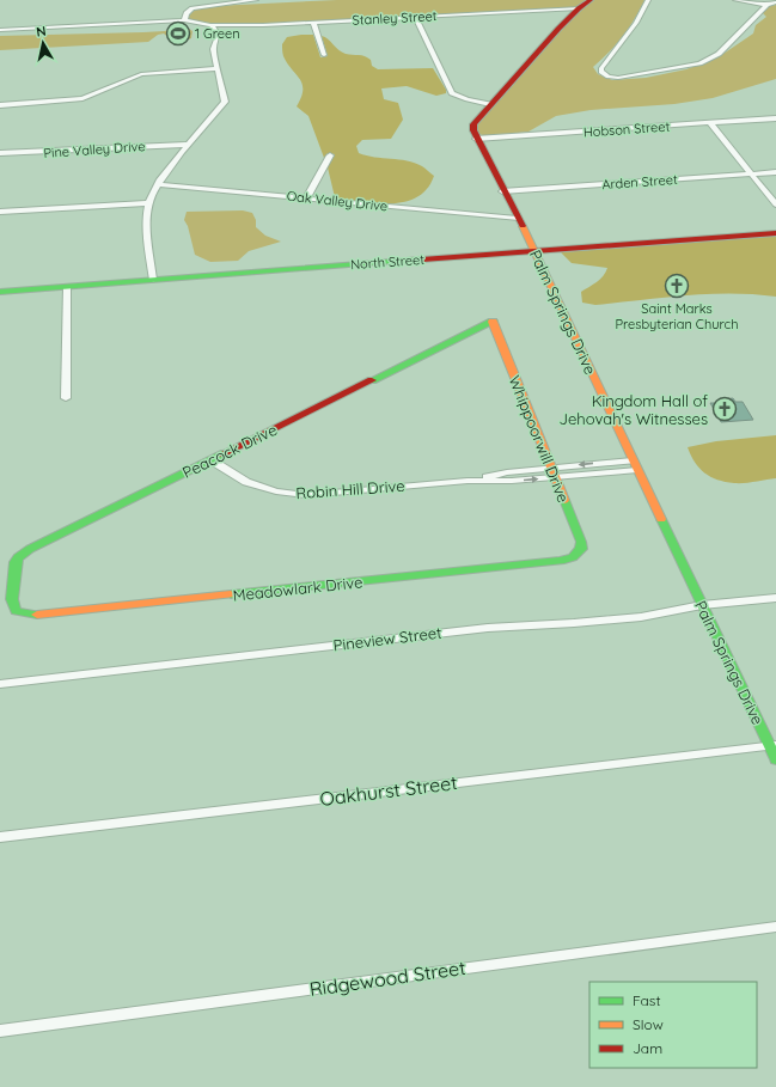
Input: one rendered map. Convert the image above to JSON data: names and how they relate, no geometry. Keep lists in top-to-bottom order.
{
  "streets": {
    "street": [
      "Stanley Street",
      "Hobson Street",
      "Pine Valley Drive",
      "Arden Street",
      "Oak Valley Drive",
      "North Street",
      "Palm Springs Drive",
      "Whippoorwill Drive",
      "Peacock Drive",
      "Robin Hill Drive",
      "Meadowlark Drive",
      "Pineview Street",
      "Oakhurst Street",
      "Ridgewood Street"
    ]
  },
  "crossings": [
    ["Hobson Street", "Palm Springs Drive"],
    ["Arden Street", "Palm Springs Drive"],
    ["Oak Valley Drive", "Palm Springs Drive"],
    ["North Street", "Palm Springs Drive"],
    ["Palm Springs Drive", "Robin Hill Drive"],
    ["Palm Springs Drive", "Pineview Street"],
    ["Palm Springs Drive", "Oakhurst Street"],
    ["Whippoorwill Drive", "Peacock Drive"],
    ["Whippoorwill Drive", "Robin Hill Drive"],
    ["Whippoorwill Drive", "Meadowlark Drive"],
    ["Peacock Drive", "Robin Hill Drive"],
    ["Peacock Drive", "Meadowlark Drive"]
  ],
  "places": {
    "sports": ["1 Green"],
    "church": ["Saint Marks Presbyterian Church", "Kingdom Hall of Jehovah's Witnesses"]
  },
  "legend": ["Fast", "Slow", "Jam"],
  "north": "top"
}
